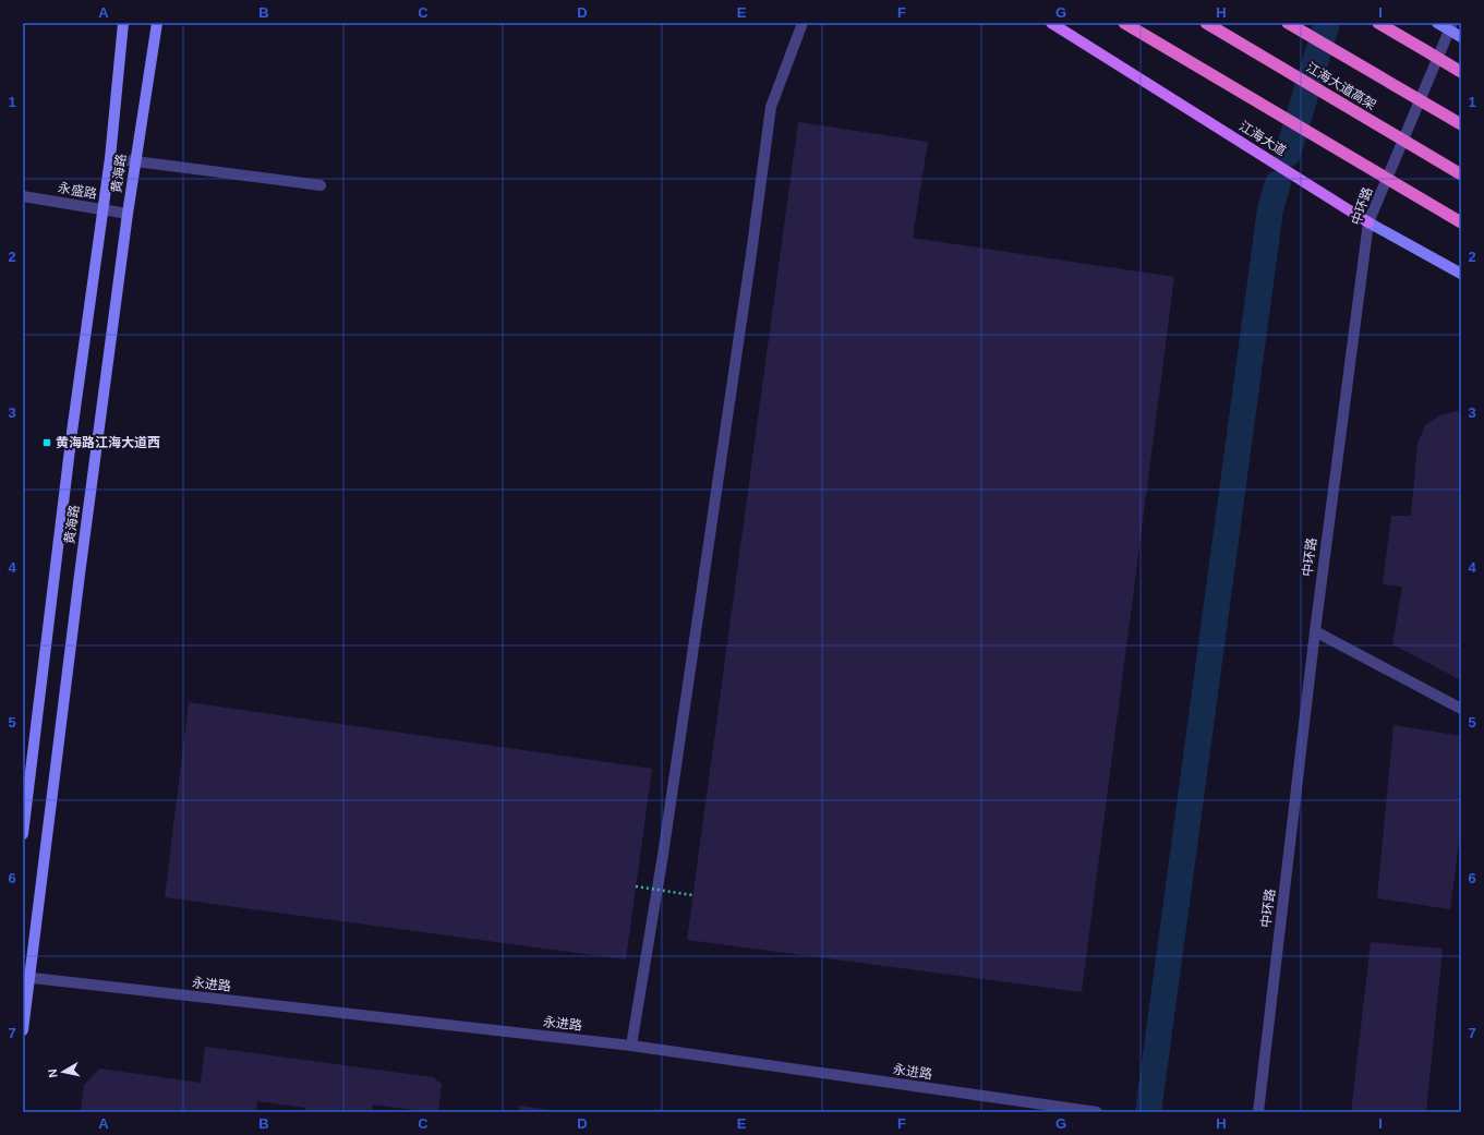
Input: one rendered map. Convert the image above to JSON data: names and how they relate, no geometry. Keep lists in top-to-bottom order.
{
  "streets": {
    "highway": ["江海大道高架"],
    "main road": ["江海大道", "黄海路"],
    "street": ["永盛路", "中环路", "永进路"]
  },
  "crossings": [
    ["江海大道", "中环路"],
    ["黄海路", "永盛路"],
    ["黄海路", "永进路"]
  ],
  "places": {
    "transit": ["黄海路江海大道西"]
  },
  "north": "left",
  "grid": {
    "columns": [
      "A",
      "B",
      "C",
      "D",
      "E",
      "F",
      "G",
      "H",
      "I"
    ],
    "rows": [
      "1",
      "2",
      "3",
      "4",
      "5",
      "6",
      "7"
    ]
  }
}
